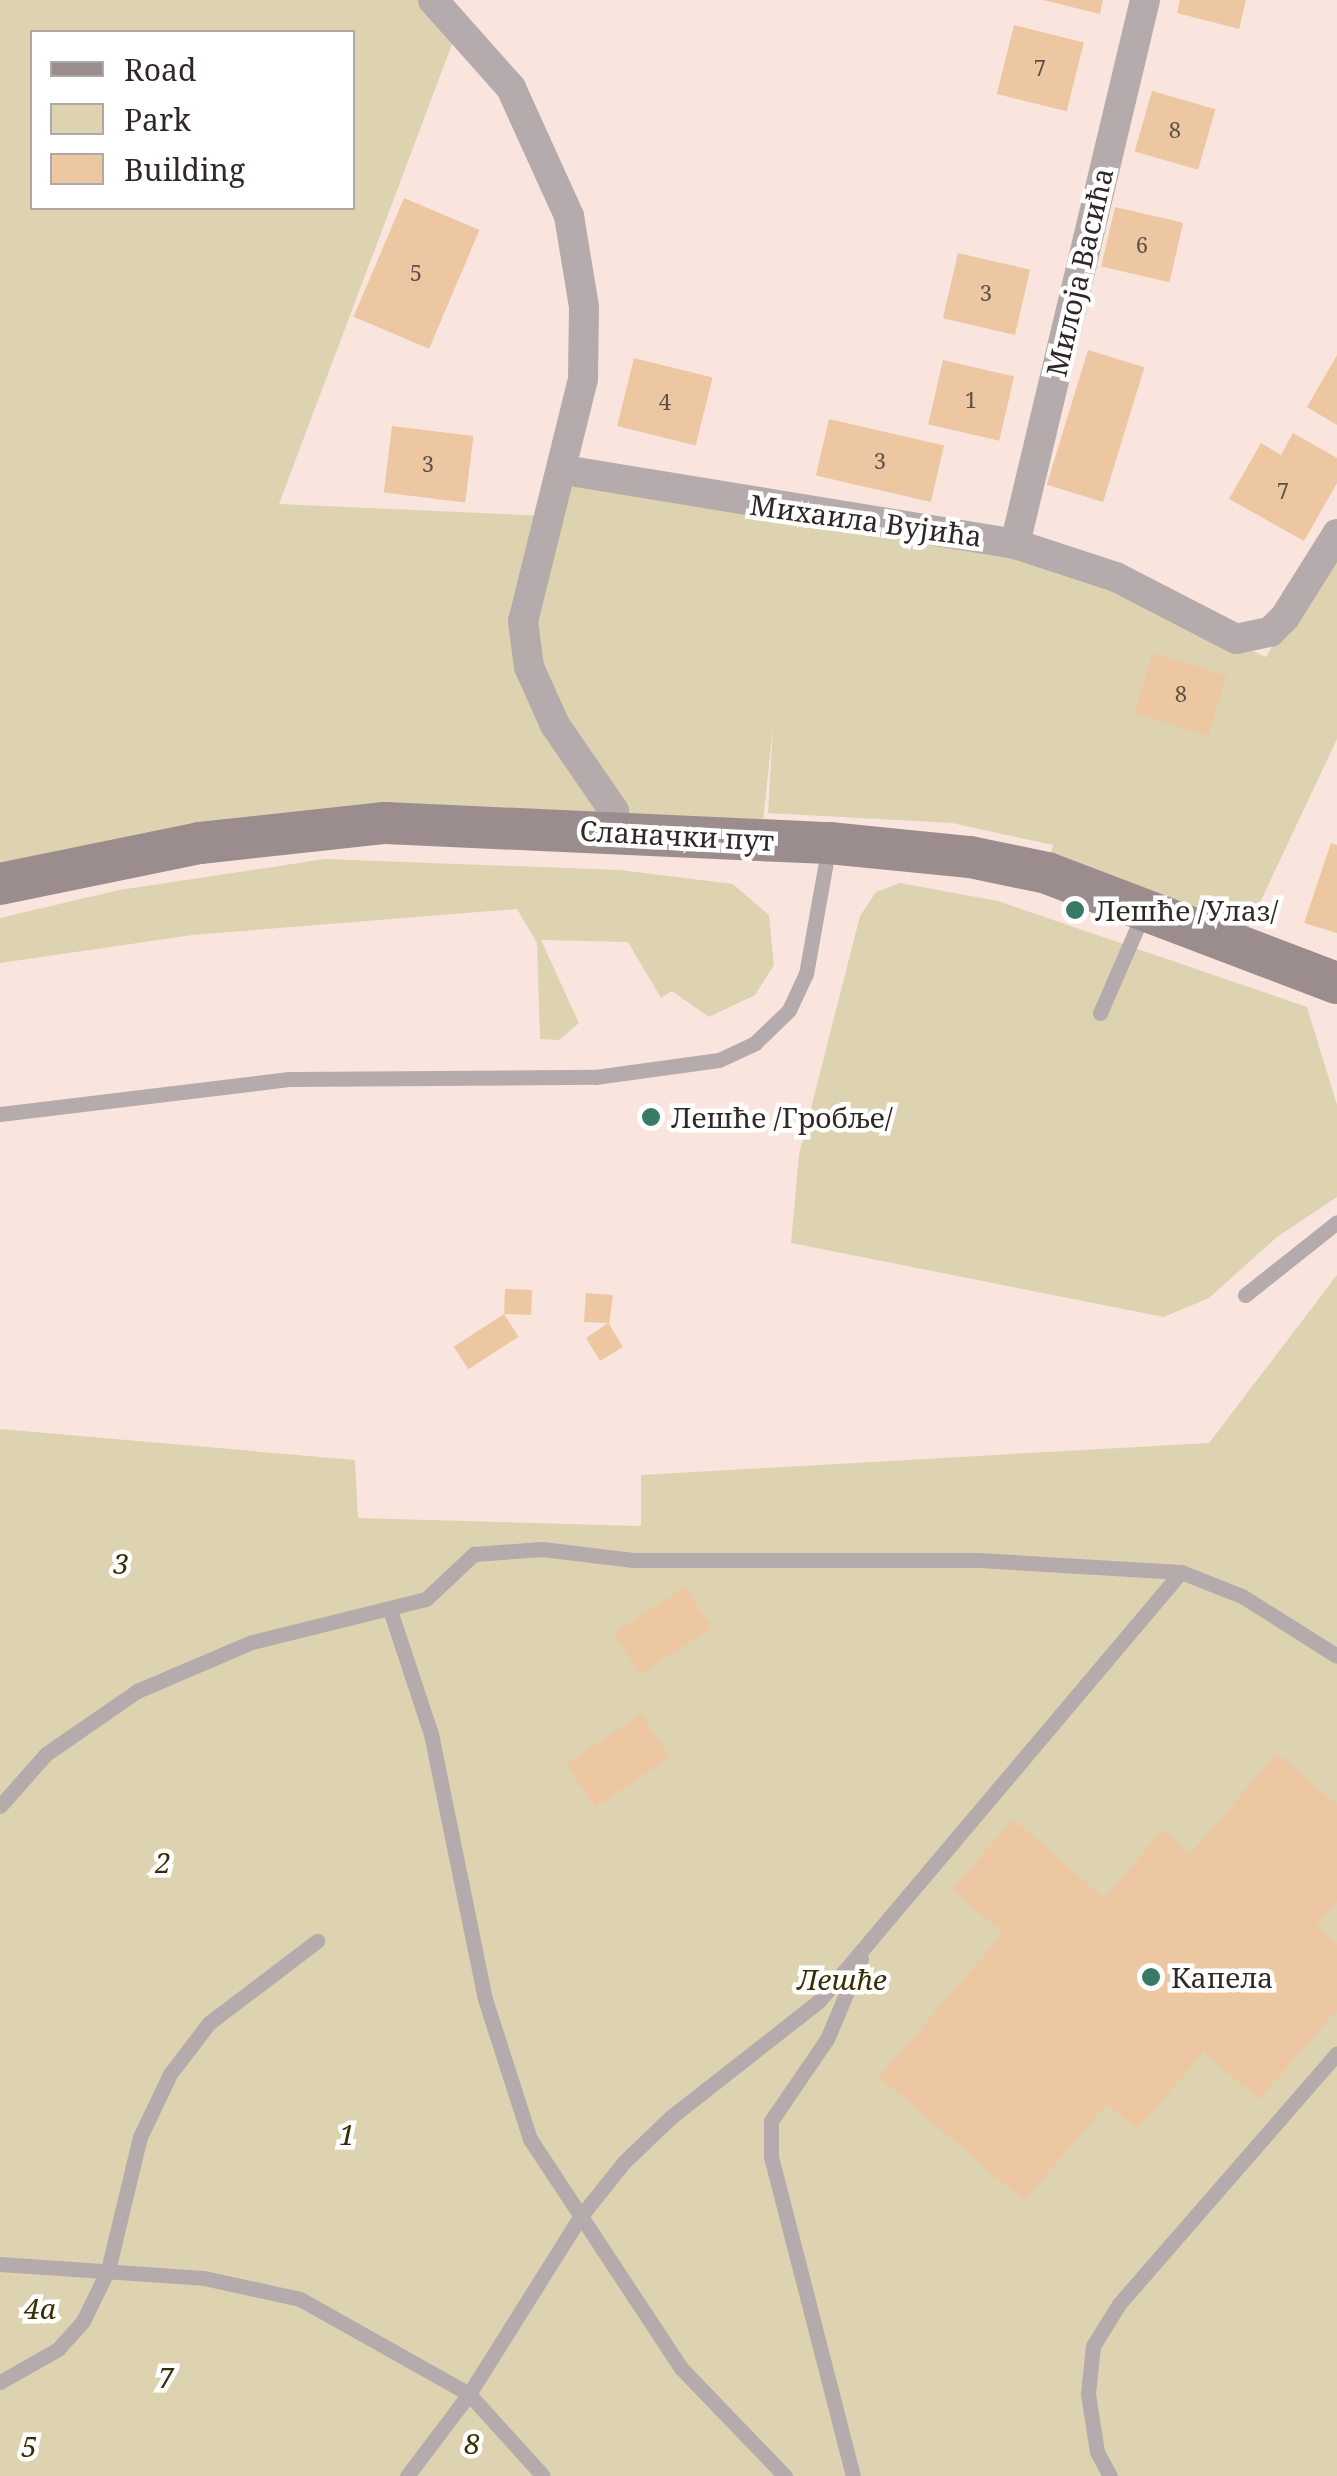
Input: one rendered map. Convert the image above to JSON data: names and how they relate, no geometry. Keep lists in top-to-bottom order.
{
  "streets": {
    "street": ["Милоја Васића", "Михаила Вујића", "Сланачки пут"]
  },
  "crossings": [
    ["Милоја Васића", "Михаила Вујића"]
  ],
  "parks": [
    "3",
    "2",
    "Лешће",
    "1",
    "4a",
    "7",
    "8",
    "5"
  ],
  "places": ["Лешће /Улаз/", "Лешће /Гробље/", "Капела"],
  "house_numbers": [
    "7",
    "8",
    "6",
    "5",
    "3",
    "1",
    "4",
    "3",
    "3",
    "7",
    "8"
  ],
  "legend": ["Road", "Park", "Building"]
}
